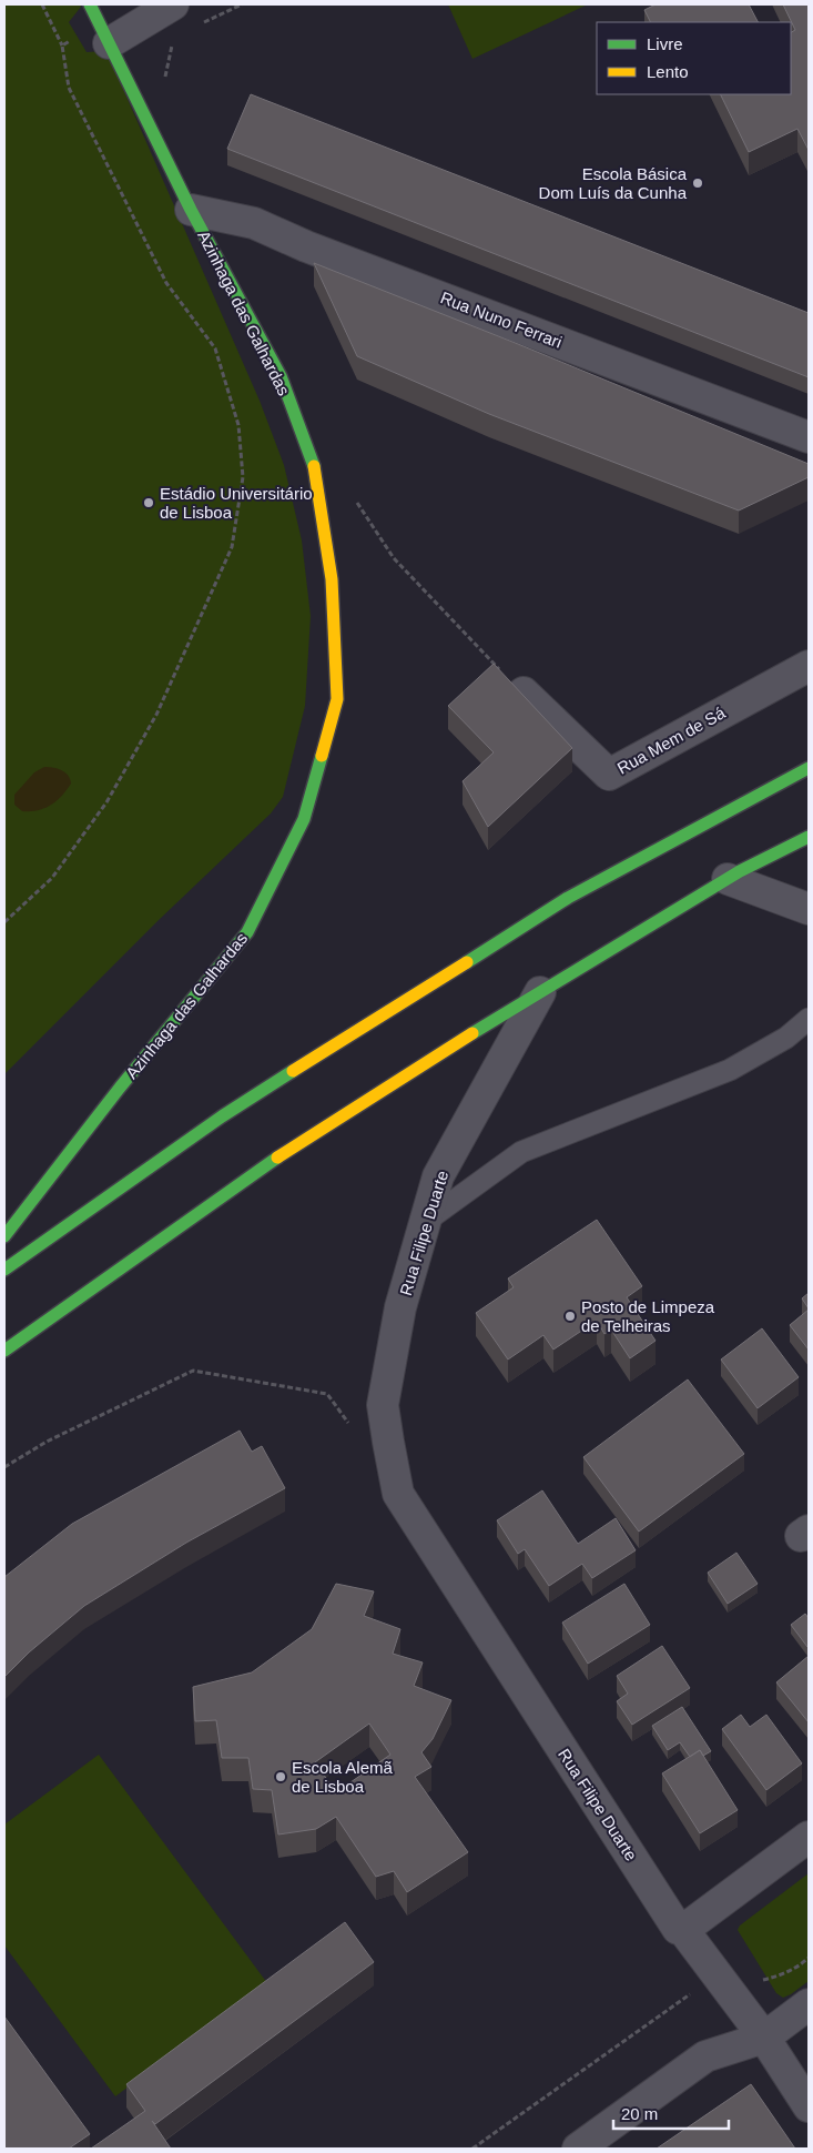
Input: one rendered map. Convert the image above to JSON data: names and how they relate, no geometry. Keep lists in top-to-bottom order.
{
  "streets": {
    "main road": ["Azinhaga das Galhardas"],
    "street": ["Rua Nuno Ferrari", "Rua Mem de Sá", "Rua Filipe Duarte"]
  },
  "crossings": [
    ["Azinhaga das Galhardas", "Rua Nuno Ferrari"]
  ],
  "places": [
    "Escola Básica Dom Luís da Cunha",
    "Estádio Universitário de Lisboa",
    "Posto de Limpeza de Telheiras",
    "Escola Alemã de Lisboa"
  ],
  "legend": ["Livre", "Lento"],
  "scale_bar": "20 m"
}
